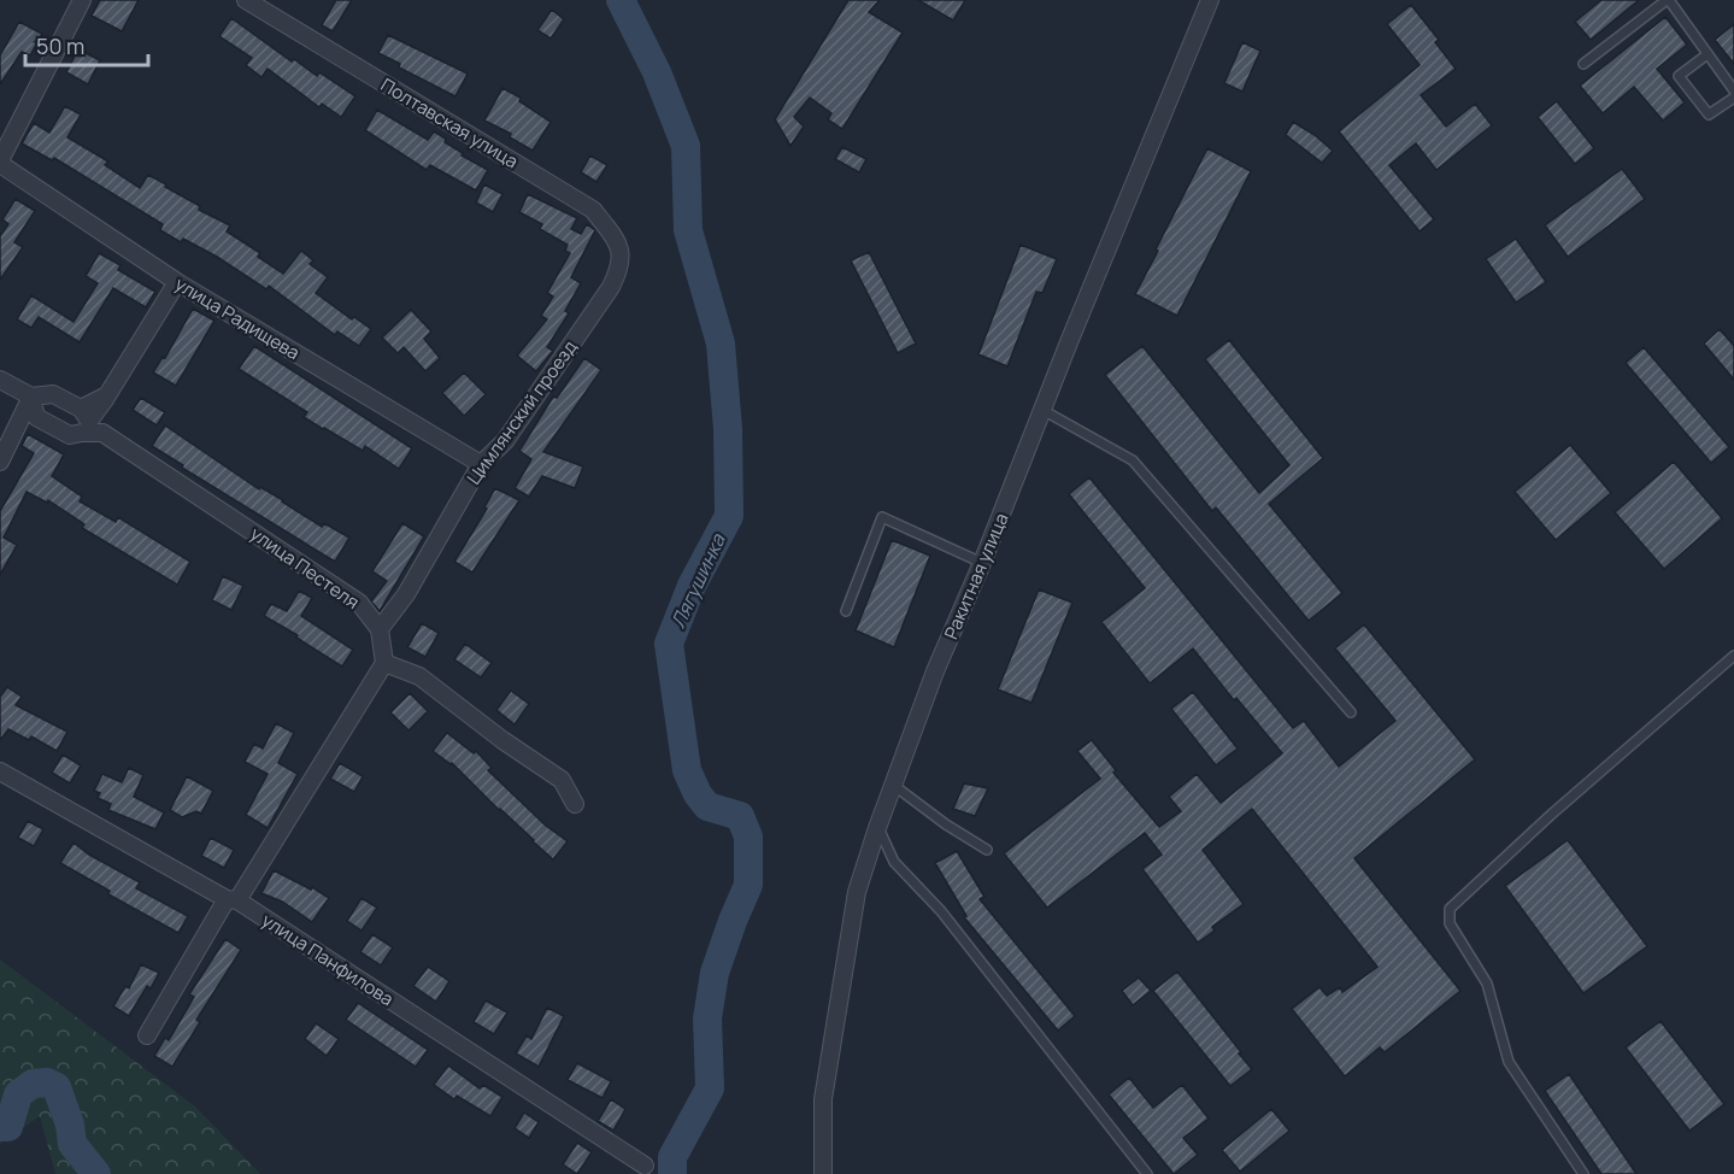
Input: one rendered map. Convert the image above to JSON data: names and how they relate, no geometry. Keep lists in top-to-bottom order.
{
  "streets": {
    "street": [
      "Полтавская улица",
      "улица Радищева",
      "Цимлянский проезд",
      "улица Пестеля",
      "Ракитная улица",
      "улица Панфилова"
    ]
  },
  "crossings": [
    ["Полтавская улица", "Цимлянский проезд"],
    ["улица Радищева", "Цимлянский проезд"],
    ["Цимлянский проезд", "улица Пестеля"]
  ],
  "water": ["Лягушинка"],
  "scale_bar": "50 m"
}
